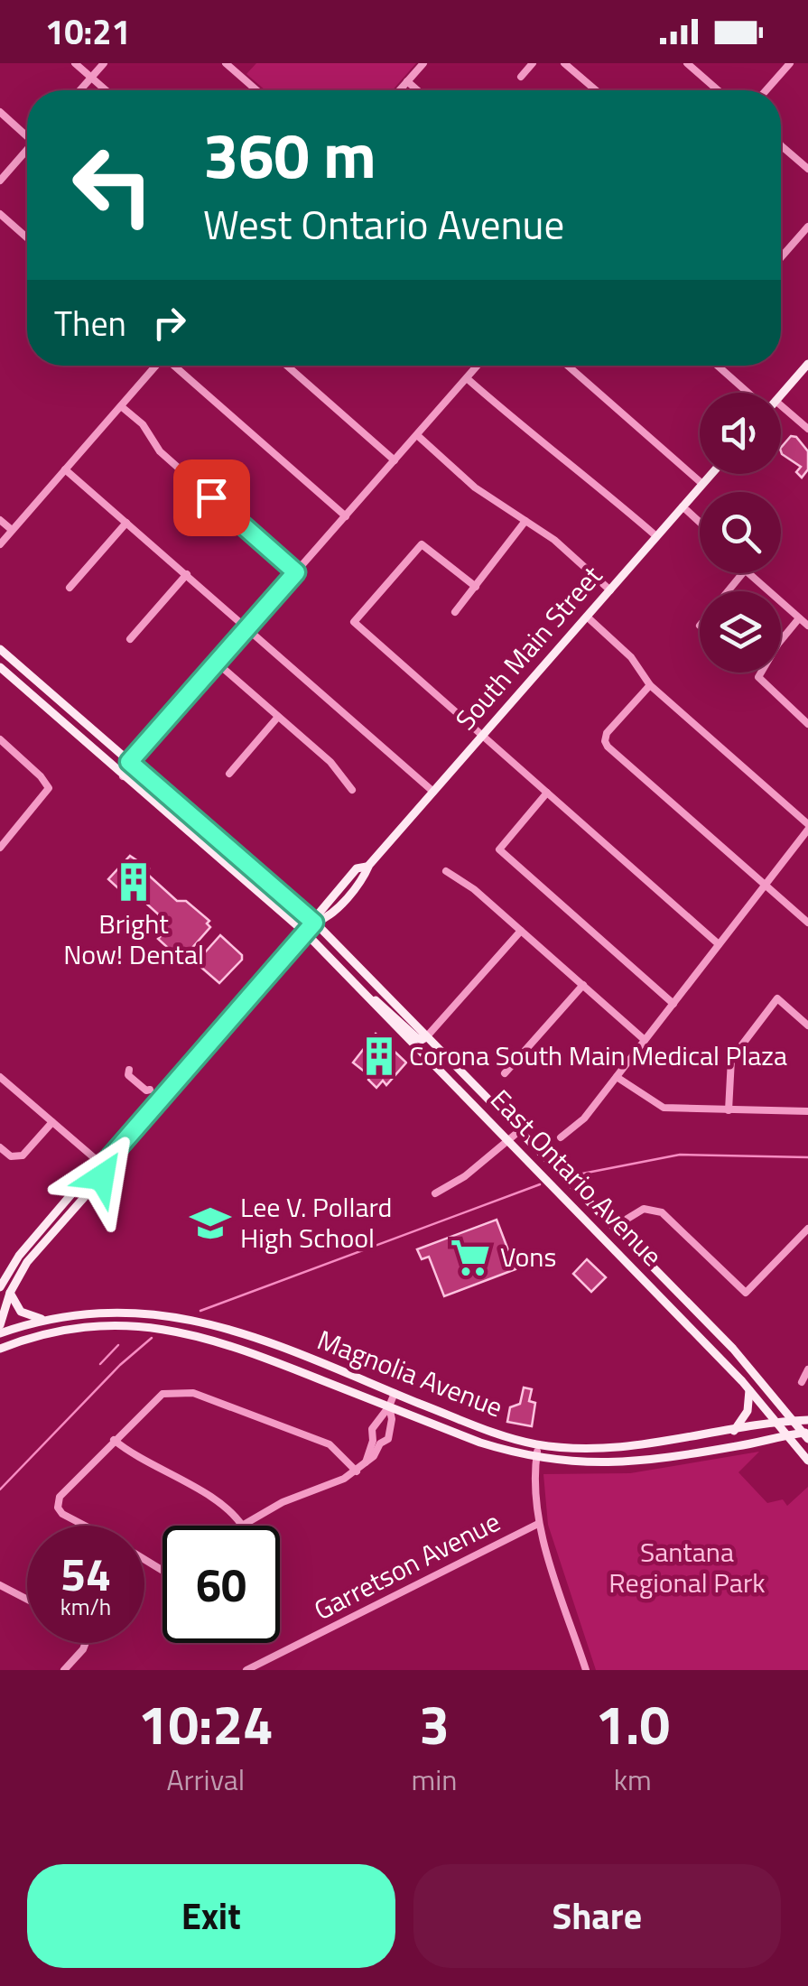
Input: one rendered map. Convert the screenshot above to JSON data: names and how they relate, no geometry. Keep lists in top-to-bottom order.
{
  "streets": {
    "main road": ["South Main Street", "East Ontario Avenue", "Magnolia Avenue"],
    "street": ["Garretson Avenue"]
  },
  "crossings": [
    ["South Main Street", "East Ontario Avenue"],
    ["East Ontario Avenue", "Magnolia Avenue"]
  ],
  "parks": ["Santana Regional Park"],
  "places": {
    "building": ["Bright Now! Dental", "Corona South Main Medical Plaza"],
    "school or university": ["Lee V. Pollard High School"],
    "supermarket": ["Vons"]
  },
  "page": {
    "status": "10:21",
    "turn": ["360 m", "West Ontario Avenue"],
    "then": "Then",
    "speed": "54 km/h",
    "limit": "60",
    "eta": [
      "10:24",
      "Arrival",
      "3",
      "min",
      "1.0",
      "km"
    ],
    "buttons": ["Exit", "Share"]
  }
}
